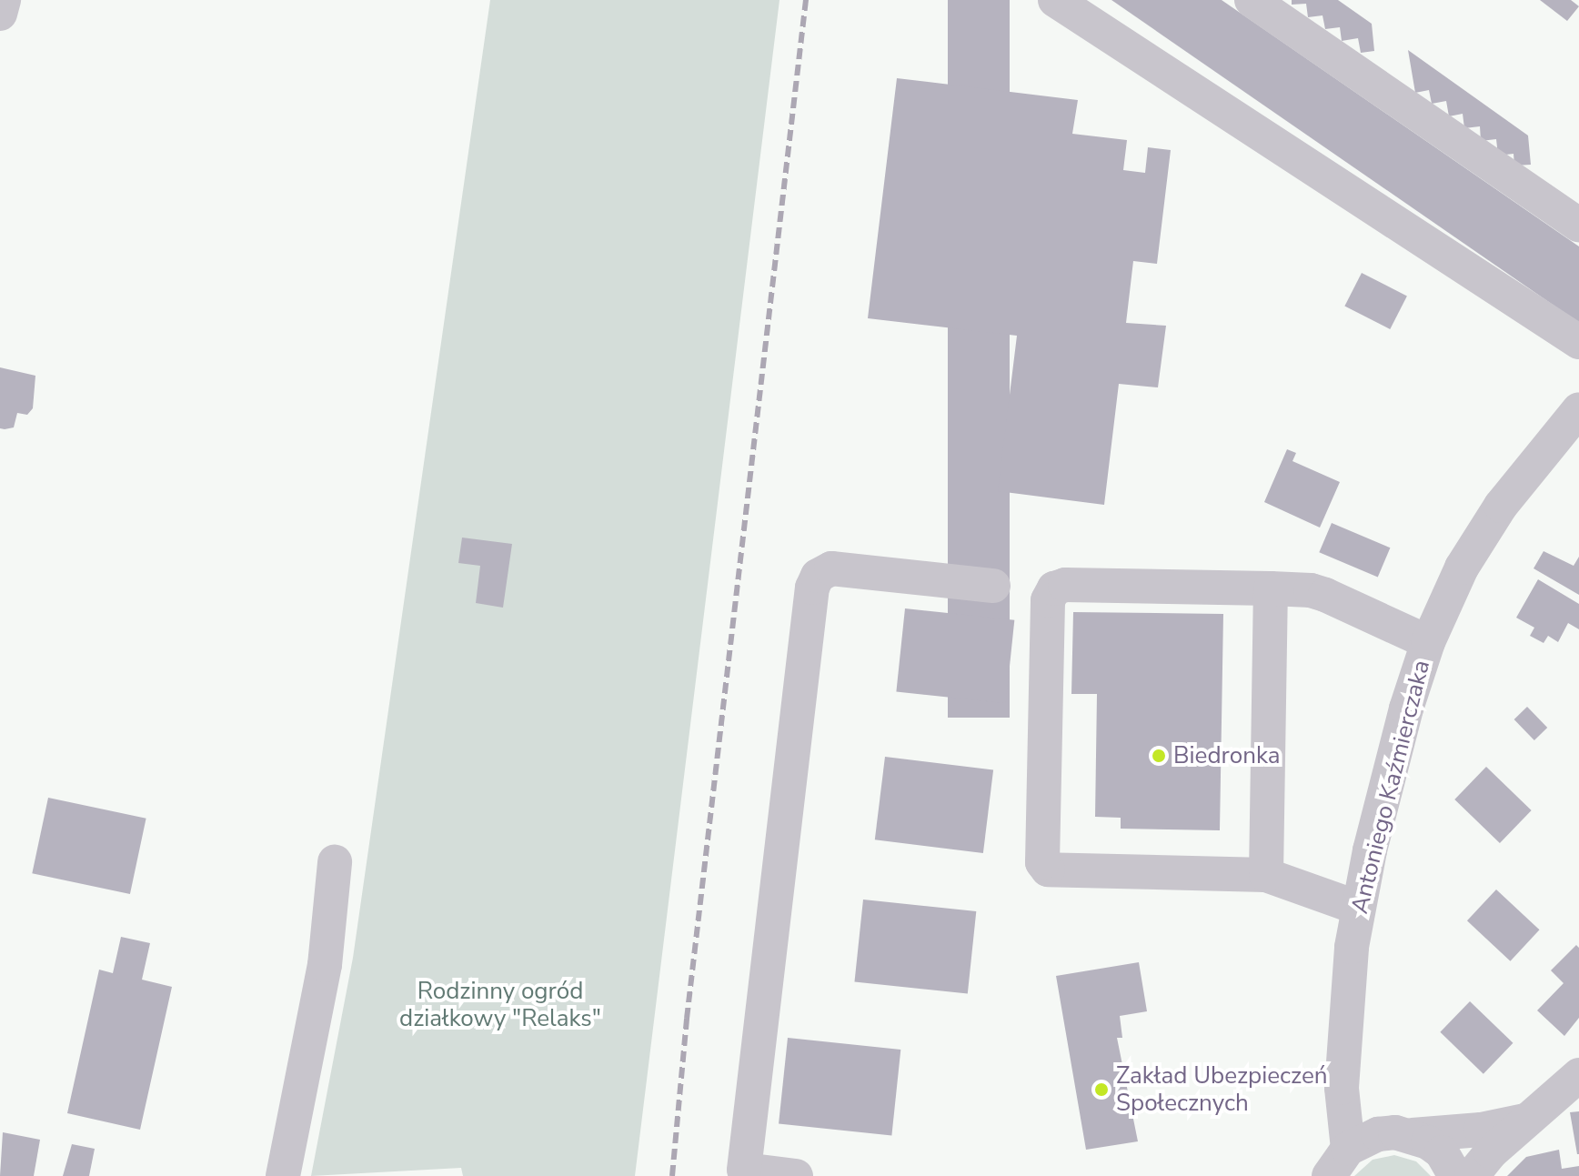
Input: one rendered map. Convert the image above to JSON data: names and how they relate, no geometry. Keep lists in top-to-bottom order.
{
  "streets": {
    "street": ["Antoniego Kaźmierczaka"]
  },
  "parks": ["Rodzinny ogród działkowy \"Relaks\""],
  "places": ["Biedronka", "Zakład Ubezpieczeń Społecznych"]
}
